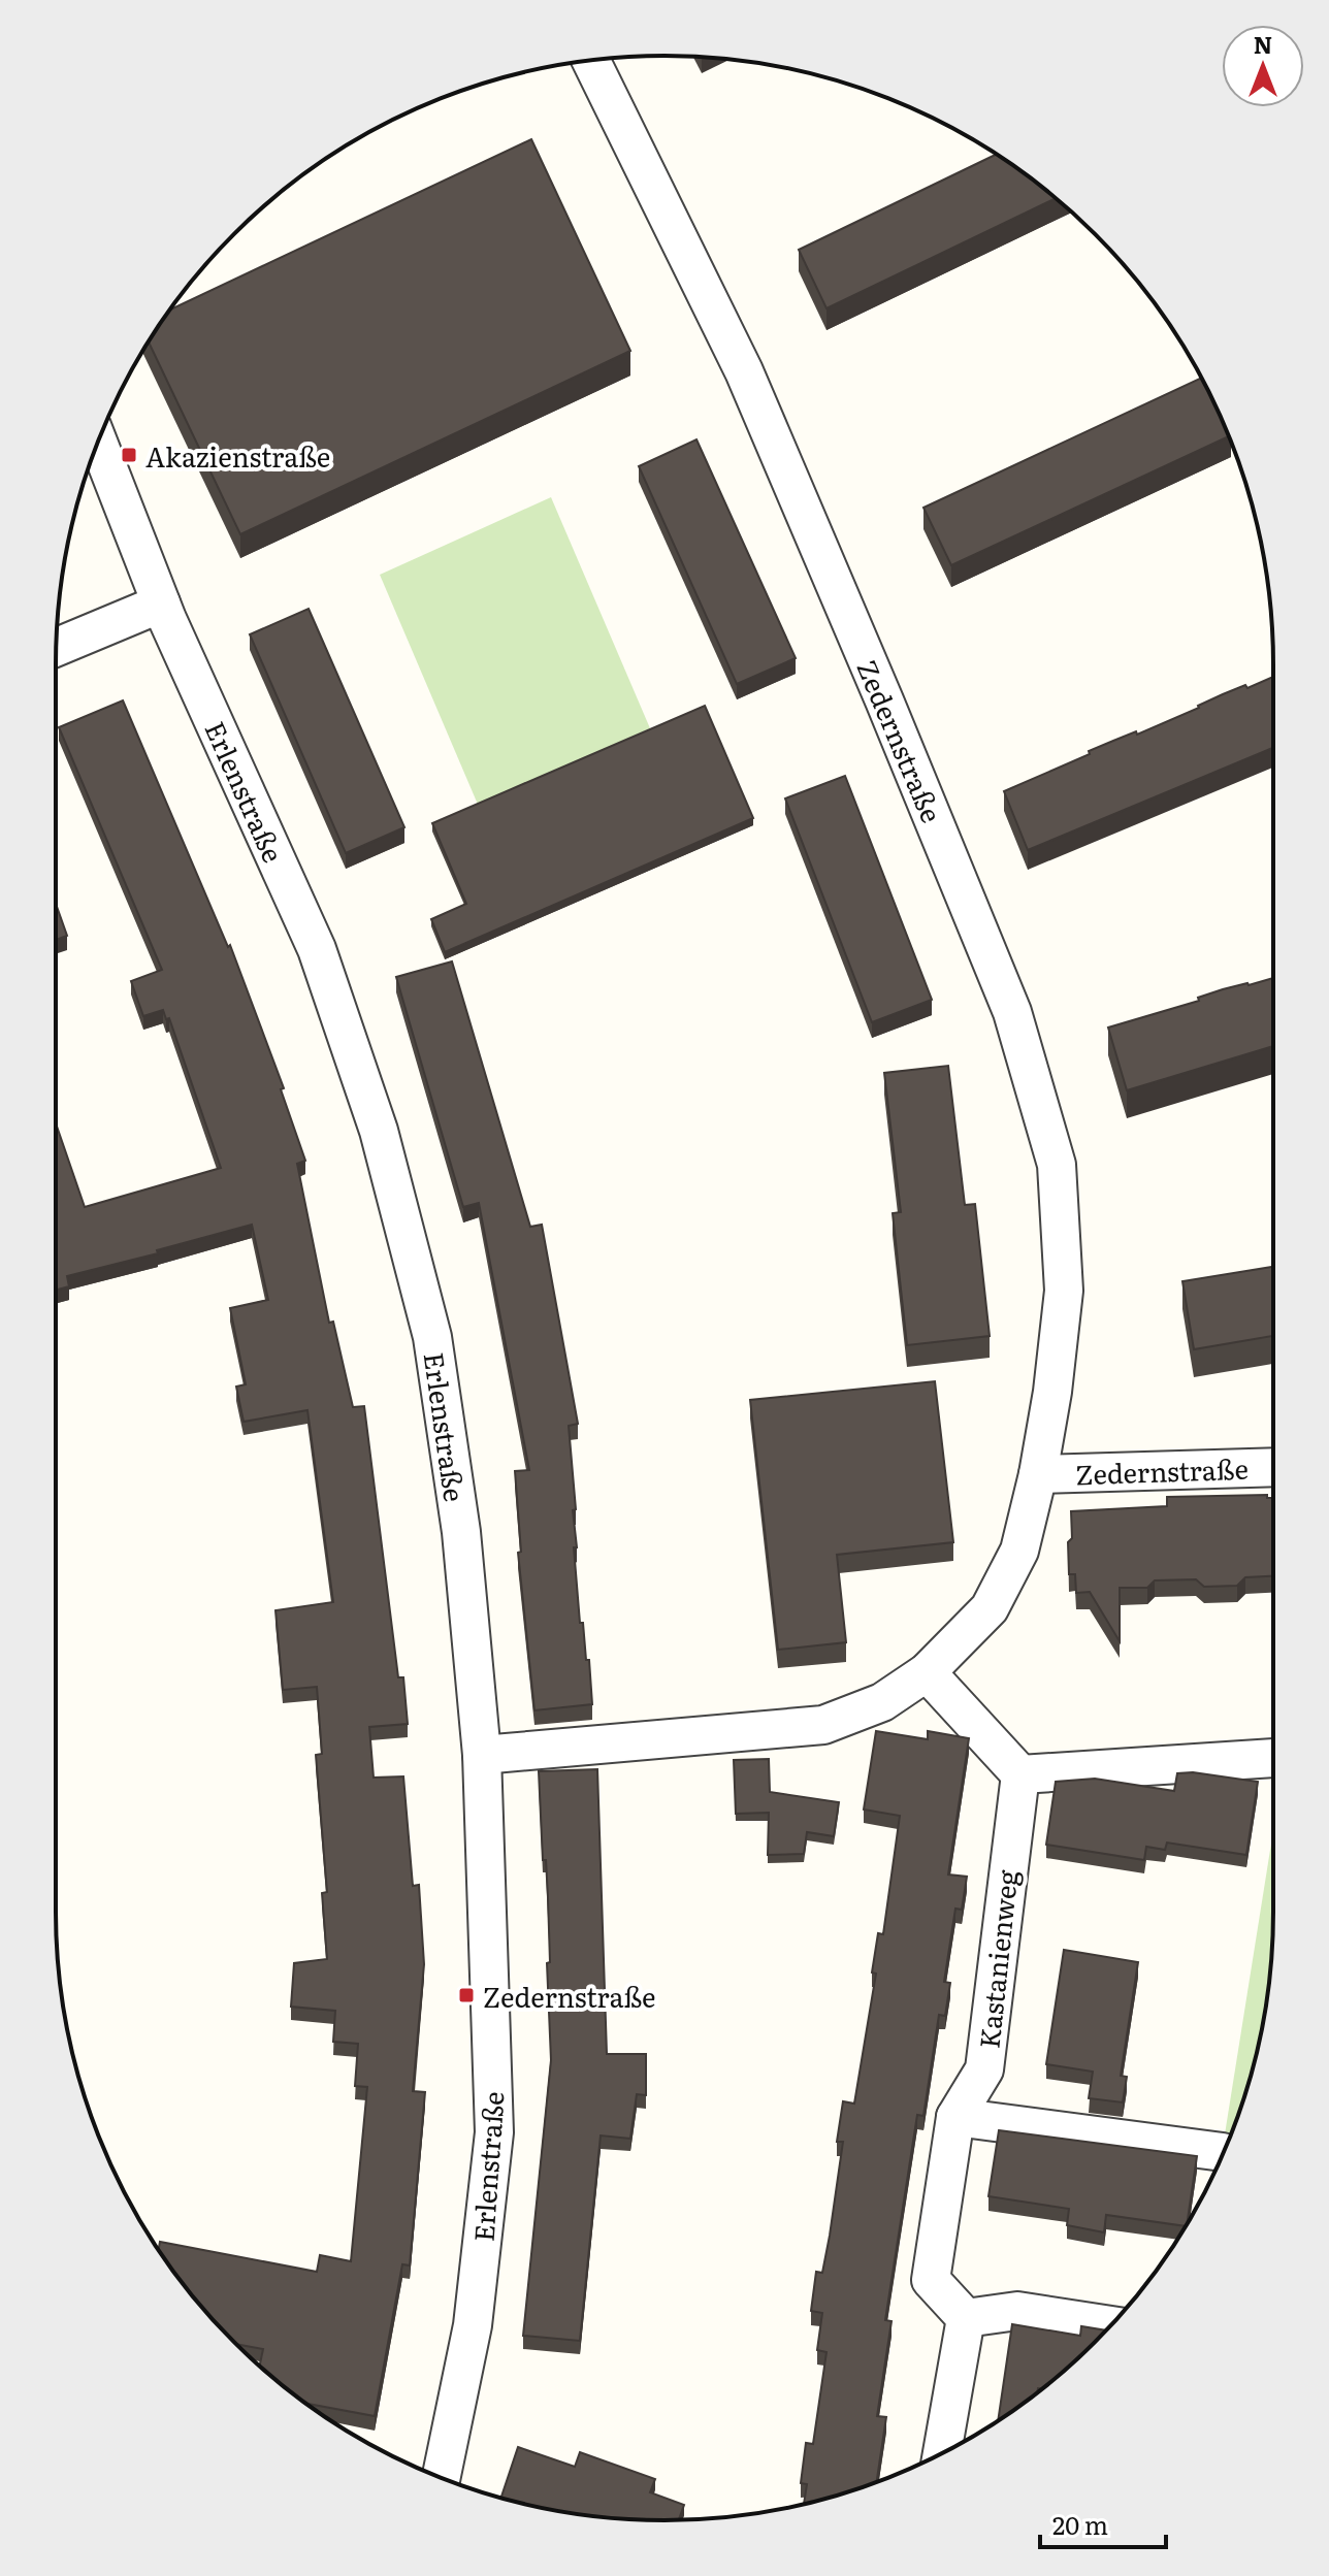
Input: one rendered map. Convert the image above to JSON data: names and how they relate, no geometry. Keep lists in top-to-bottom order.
{
  "streets": {
    "street": ["Zedernstraße", "Erlenstraße", "Kastanienweg"]
  },
  "crossings": [
    ["Zedernstraße", "Erlenstraße"]
  ],
  "places": {
    "transit": ["Akazienstraße", "Zedernstraße"]
  },
  "scale_bar": "20 m",
  "north": "top"
}
